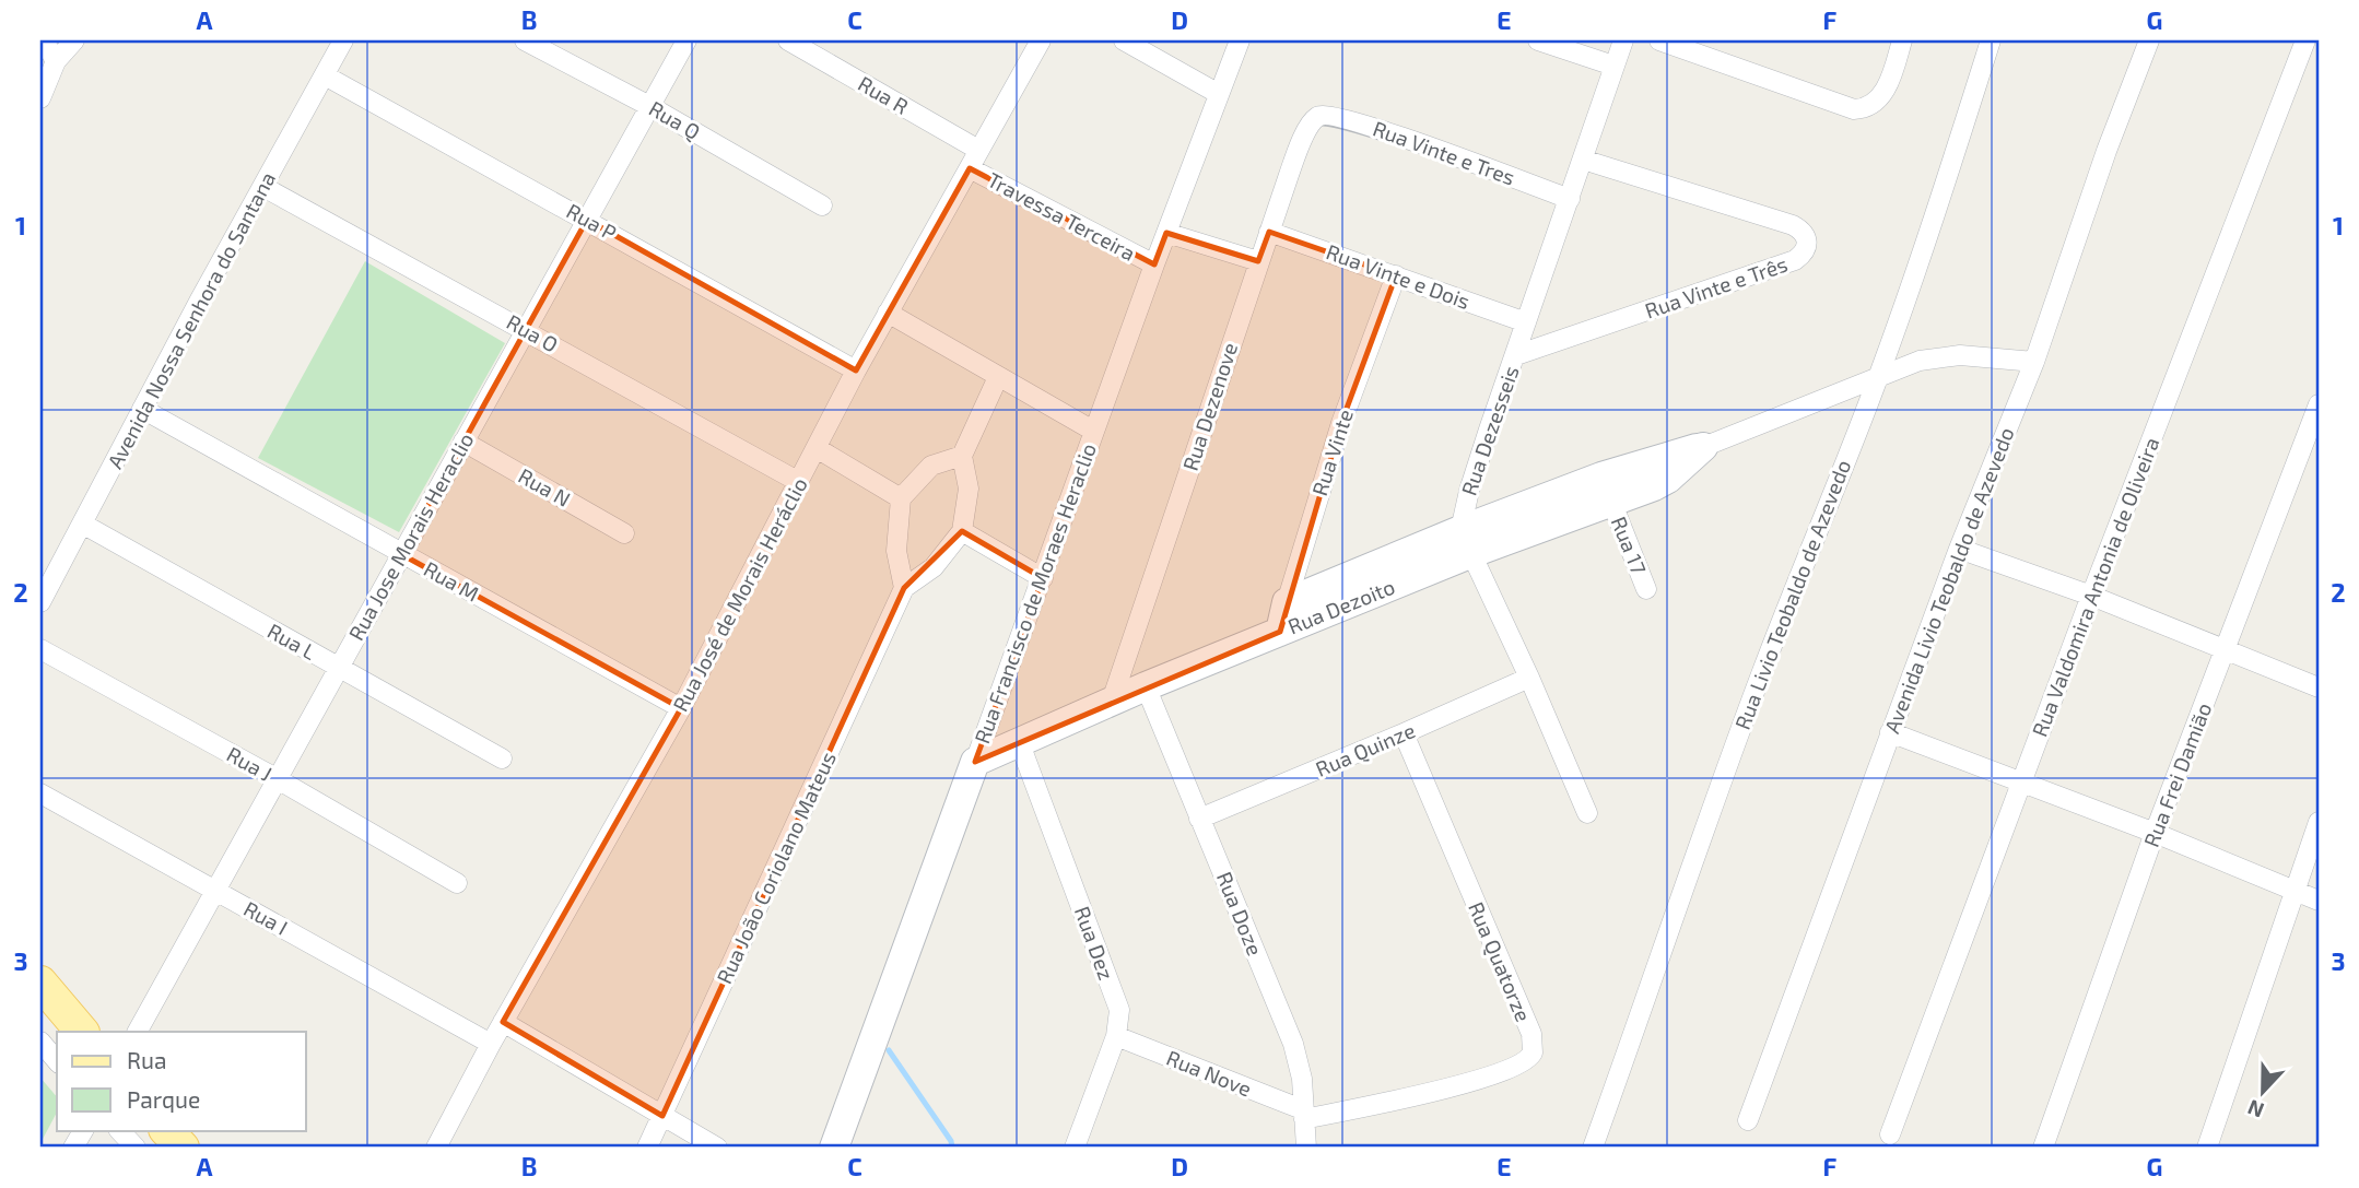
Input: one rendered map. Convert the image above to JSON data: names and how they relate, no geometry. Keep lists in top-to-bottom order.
{
  "streets": {
    "street": [
      "Rua R",
      "Rua Q",
      "Rua Vinte e Tres",
      "Travessa Terceira",
      "Rua P",
      "Rua Vinte e Dois",
      "Rua Vinte e Três",
      "Avenida Nossa Senhora do Santana",
      "Rua O",
      "Rua Dezenove",
      "Rua Dezesseis",
      "Rua Vinte",
      "Rua N",
      "Rua Jose Morais Heraclio",
      "Rua 17",
      "Avenida Livio Teobaldo de Azevedo",
      "Rua M",
      "Rua Valdomira Antonia de Oliveira",
      "Rua Francisco de Moraes Heraclio",
      "Rua José de Morais Heráclio",
      "Rua Livio Teobaldo de Azevedo",
      "Rua Dezoito",
      "Rua L",
      "Rua Quinze",
      "Rua J",
      "Rua Frei Damião",
      "Rua João Coriolano Mateus",
      "Rua Doze",
      "Rua I",
      "Rua Dez",
      "Rua Quatorze",
      "Rua Nove"
    ]
  },
  "crossings": [
    ["Rua R", "Rua José de Morais Heráclio"],
    ["Rua Q", "Rua Jose Morais Heraclio"],
    ["Rua Vinte e Tres", "Rua Dezenove"],
    ["Rua Vinte e Tres", "Rua Dezesseis"],
    ["Travessa Terceira", "Rua Francisco de Moraes Heraclio"],
    ["Travessa Terceira", "Rua José de Morais Heráclio"],
    ["Rua P", "Avenida Nossa Senhora do Santana"],
    ["Rua P", "Rua Jose Morais Heraclio"],
    ["Rua P", "Rua José de Morais Heráclio"],
    ["Rua Vinte e Dois", "Rua Dezenove"],
    ["Rua Vinte e Dois", "Rua Dezesseis"],
    ["Rua Vinte e Dois", "Rua Vinte"],
    ["Rua Vinte e Três", "Rua Dezesseis"],
    ["Avenida Nossa Senhora do Santana", "Rua O"],
    ["Avenida Nossa Senhora do Santana", "Rua M"],
    ["Avenida Nossa Senhora do Santana", "Rua L"],
    ["Rua O", "Rua Jose Morais Heraclio"],
    ["Rua O", "Rua José de Morais Heráclio"],
    ["Rua Dezenove", "Rua Dezoito"],
    ["Rua Dezesseis", "Rua Dezoito"],
    ["Rua Vinte", "Rua Dezoito"],
    ["Rua N", "Rua Jose Morais Heraclio"],
    ["Rua Jose Morais Heraclio", "Rua M"],
    ["Rua Jose Morais Heraclio", "Rua L"],
    ["Rua Jose Morais Heraclio", "Rua J"],
    ["Rua Jose Morais Heraclio", "Rua I"],
    ["Rua 17", "Rua Dezoito"],
    ["Avenida Livio Teobaldo de Azevedo", "Rua Dezoito"],
    ["Rua M", "Rua José de Morais Heráclio"],
    ["Rua Francisco de Moraes Heraclio", "Rua Dezoito"],
    ["Rua José de Morais Heráclio", "Rua I"],
    ["Rua Livio Teobaldo de Azevedo", "Rua Dezoito"],
    ["Rua Dezoito", "Rua Doze"],
    ["Rua Dezoito", "Rua Dez"],
    ["Rua Quinze", "Rua Doze"],
    ["Rua Quinze", "Rua Quatorze"],
    ["Rua Doze", "Rua Quatorze"],
    ["Rua Doze", "Rua Nove"],
    ["Rua Dez", "Rua Nove"],
    ["Rua Quatorze", "Rua Nove"]
  ],
  "legend": ["Rua", "Parque"],
  "north": "bottom",
  "grid": {
    "columns": [
      "A",
      "B",
      "C",
      "D",
      "E",
      "F",
      "G"
    ],
    "rows": ["1", "2", "3"]
  }
}
